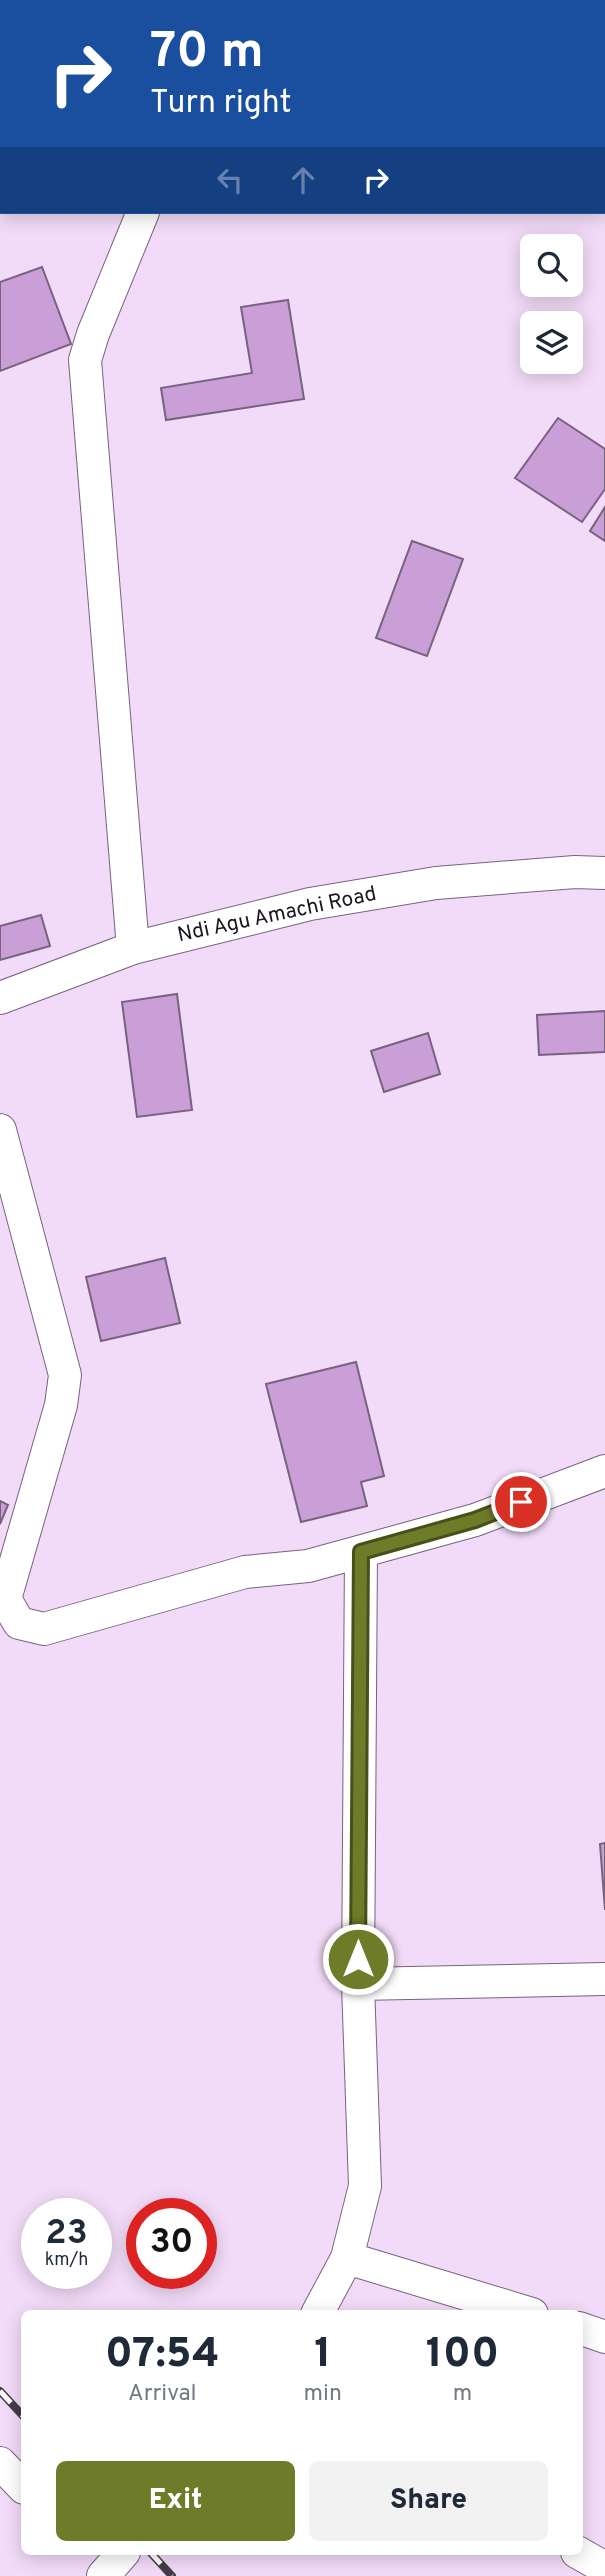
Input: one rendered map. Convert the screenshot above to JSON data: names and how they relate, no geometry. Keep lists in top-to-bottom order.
{
  "streets": {
    "street": ["Ndi Agu Amachi Road"]
  },
  "page": {
    "turn": ["70 m", "Turn right"],
    "speed": "23 km/h",
    "limit": "30",
    "eta": [
      "07:54",
      "Arrival",
      "1",
      "min",
      "100",
      "m"
    ],
    "buttons": ["Exit", "Share"]
  }
}
